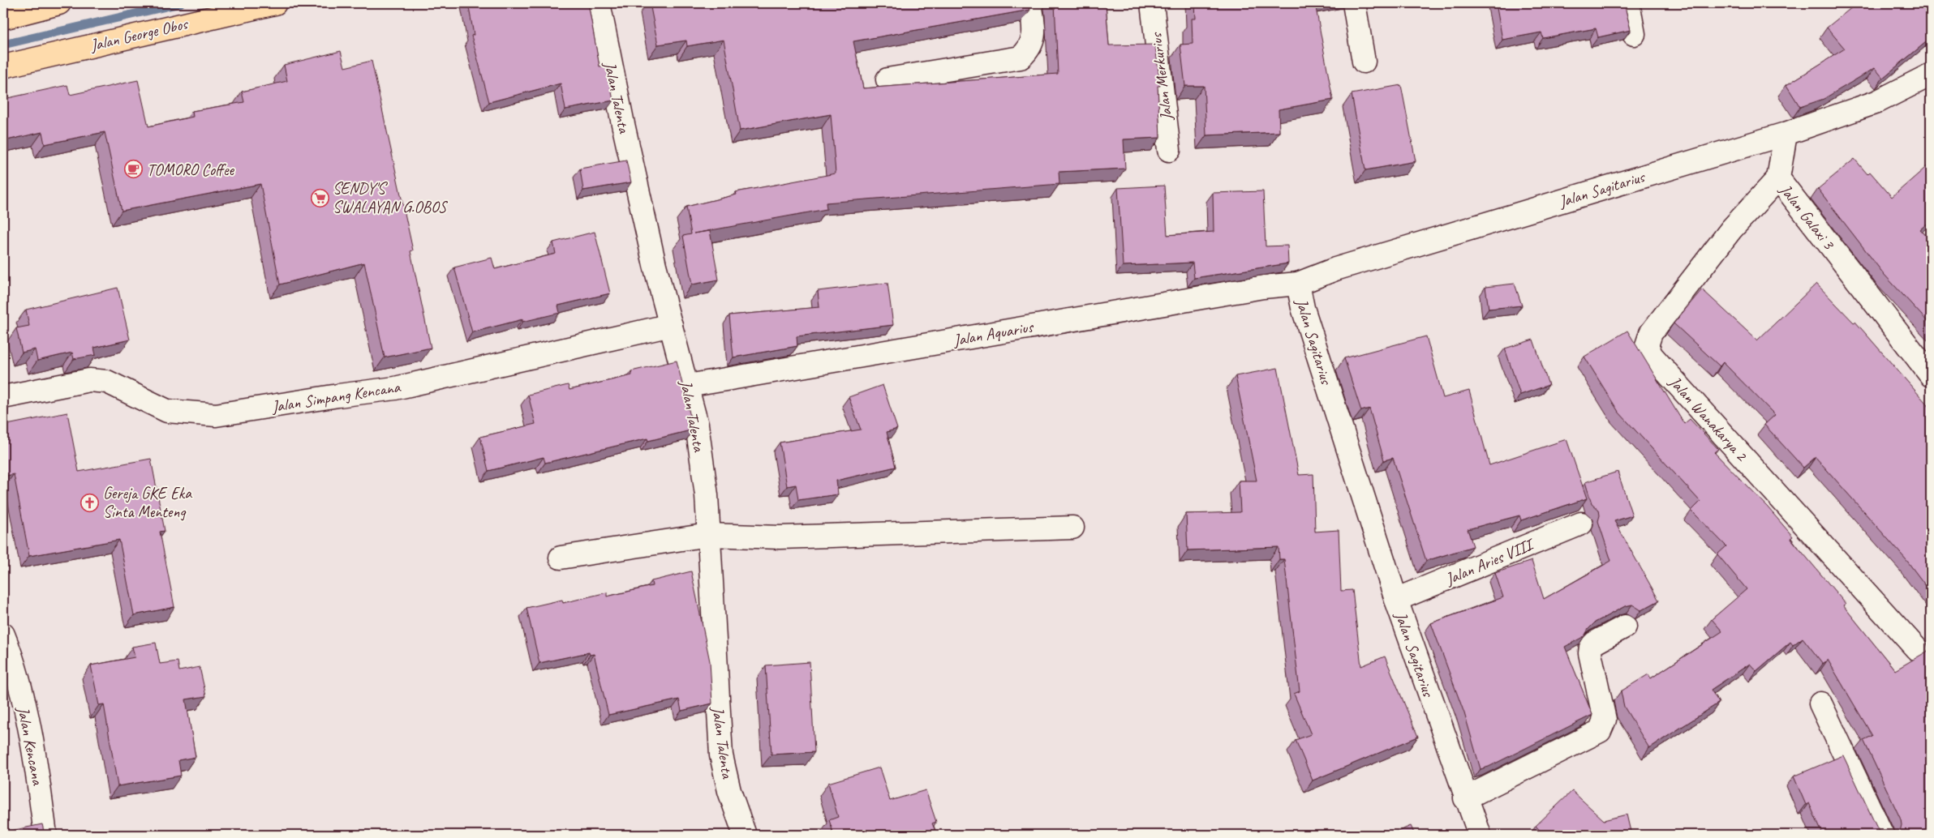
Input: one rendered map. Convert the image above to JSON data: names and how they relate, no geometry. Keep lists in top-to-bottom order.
{
  "streets": {
    "main road": ["Jalan George Obos"],
    "street": [
      "Jalan Merkurius",
      "Jalan Talenta",
      "Jalan Sagitarius",
      "Jalan Galaxi 3",
      "Jalan Aquarius",
      "Jalan Simpang Kencana",
      "Jalan Wanakarya 2",
      "Jalan Aries VIII",
      "Jalan Kencana"
    ]
  },
  "crossings": [
    ["Jalan Talenta", "Jalan Aquarius"],
    ["Jalan Talenta", "Jalan Simpang Kencana"],
    ["Jalan Sagitarius", "Jalan Galaxi 3"],
    ["Jalan Sagitarius", "Jalan Aquarius"],
    ["Jalan Sagitarius", "Jalan Aries VIII"],
    ["Jalan Galaxi 3", "Jalan Wanakarya 2"]
  ],
  "places": {
    "cafe": ["TOMORO Coffee"],
    "supermarket": ["SENDY'S SWALAYAN G.OBOS"],
    "church": ["Gereja GKE Eka Sinta Menteng"]
  }
}
